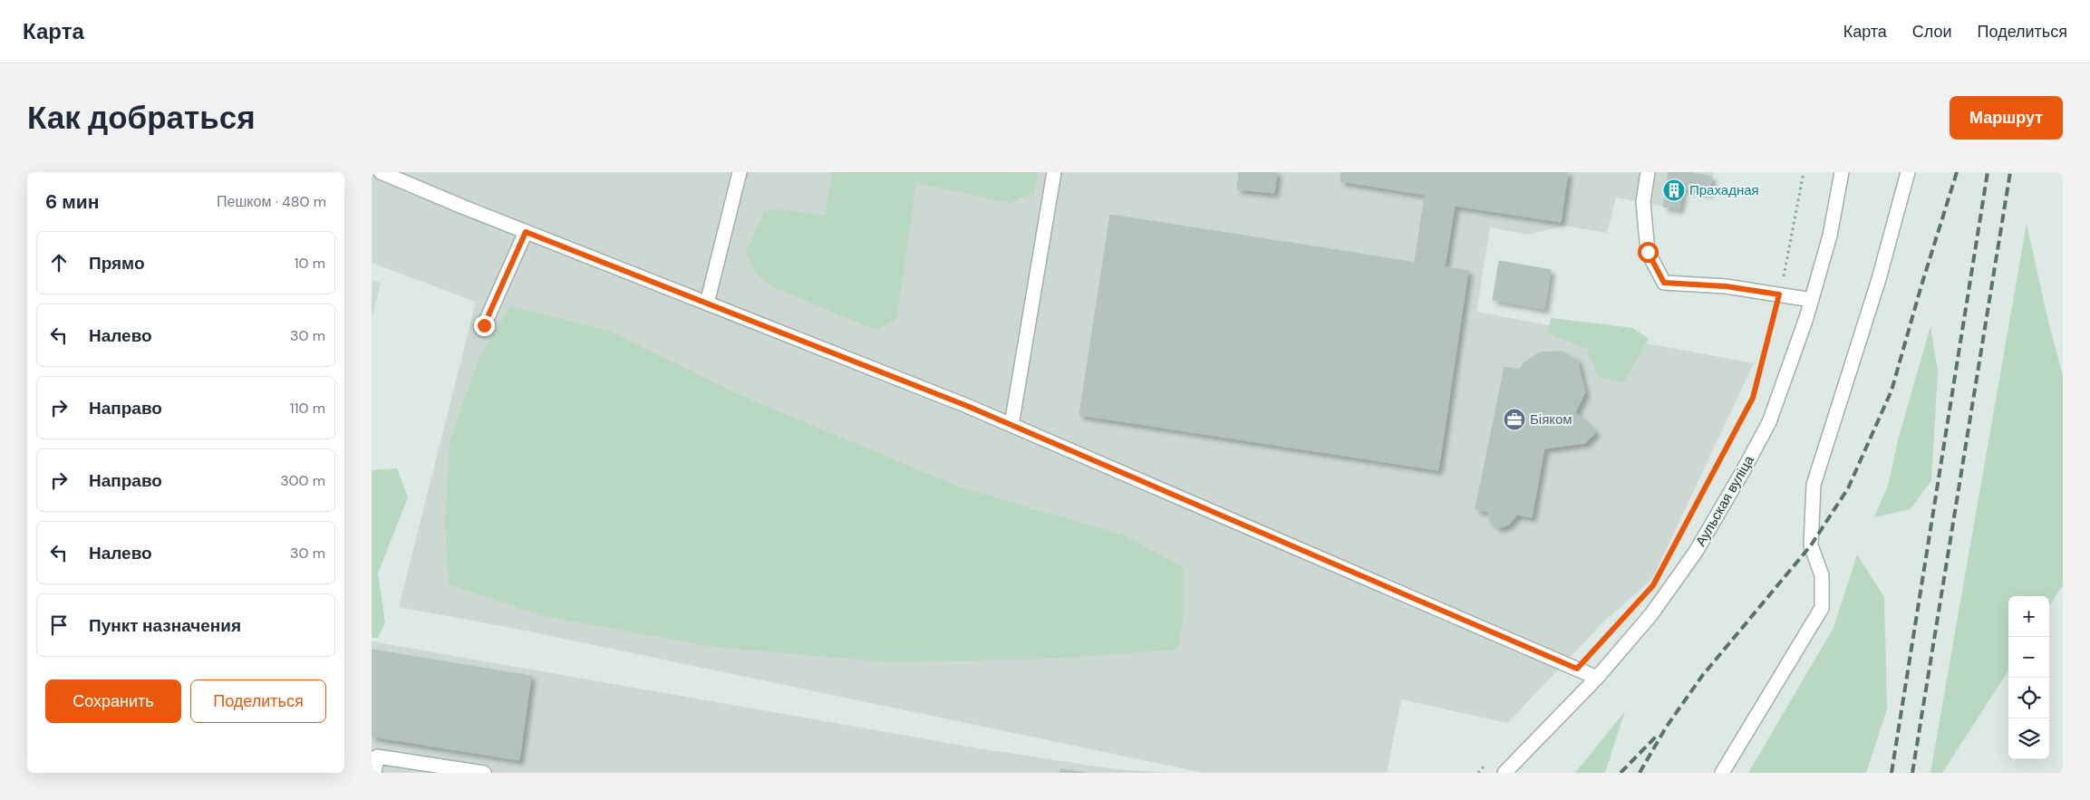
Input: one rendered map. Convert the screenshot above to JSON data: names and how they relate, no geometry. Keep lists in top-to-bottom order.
{
  "streets": {
    "street": ["Аульская вуліца"]
  },
  "places": {
    "building": ["Прахадная"],
    "office": ["Біяком"]
  },
  "page": {
    "header": "Карта",
    "nav": ["Карта", "Слои", "Поделиться"],
    "buttons": [
      "Маршрут",
      ["Сохранить", "Поделиться"]
    ],
    "title": "Как добраться",
    "heading": ["6 мин", "Пешком · 480 m"],
    "list": [
      ["Прямо", "10 m"],
      ["Налево", "30 m"],
      ["Направо", "110 m"],
      ["Направо", "300 m"],
      ["Налево", "30 m"],
      "Пункт назначения"
    ],
    "map_buttons": ["+", "−"]
  }
}
